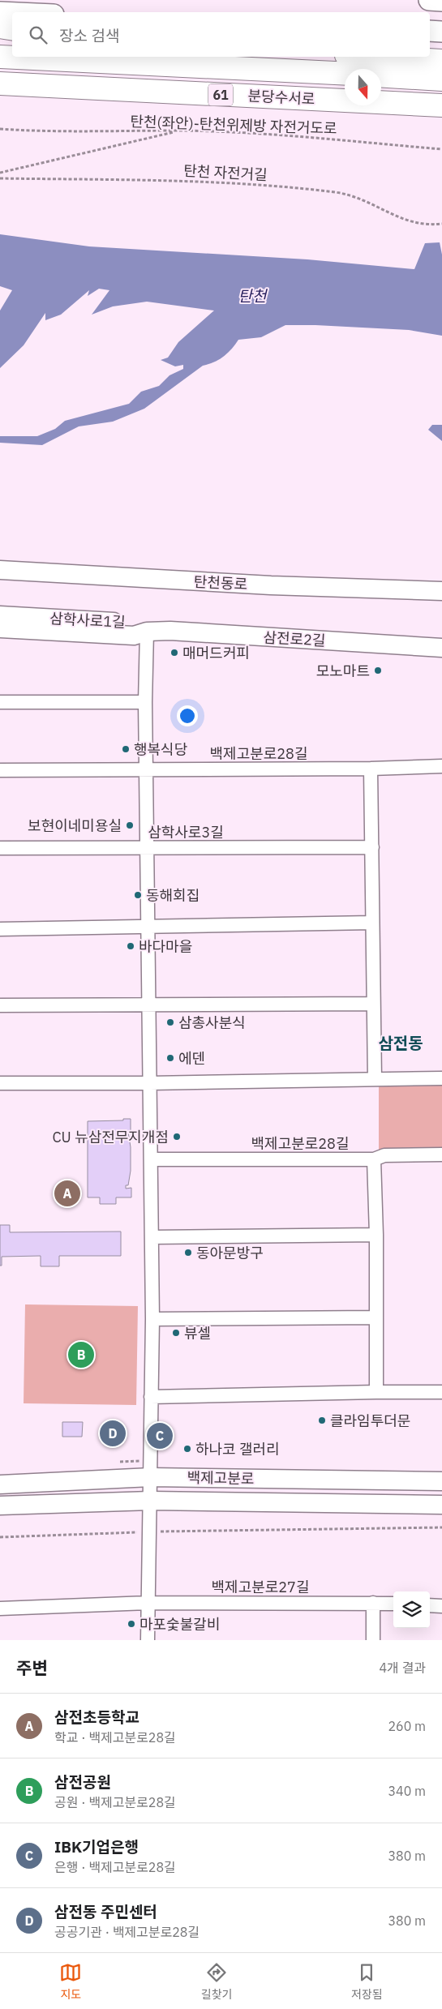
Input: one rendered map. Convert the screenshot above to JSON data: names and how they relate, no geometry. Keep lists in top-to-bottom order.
{
  "streets": {
    "highway": ["61", "분당수서로"],
    "street": [
      "탄천동로",
      "삼학사로1길",
      "삼전로2길",
      "백제고분로28길",
      "삼학사로3길",
      "백제고분로",
      "백제고분로27길"
    ],
    "path": ["탄천(좌안)-탄천위제방 자전거도로", "탄천 자전거길"]
  },
  "crossings": [
    ["삼학사로1길", "삼전로2길"]
  ],
  "districts": ["삼전동"],
  "water": ["탄천"],
  "places": [
    "매머드커피",
    "모노마트",
    "행복식당",
    "보현이네미용실",
    "동해회집",
    "바다마을",
    "삼총사분식",
    "에덴",
    "CU 뉴삼전무지개점",
    "동아문방구",
    "뷰셀",
    "클라임투더문",
    "하나코 갤러리",
    "마포숯불갈비"
  ],
  "north": "bottom",
  "page": {
    "search": "장소 검색",
    "pins": [
      "A",
      "B",
      "D",
      "C"
    ],
    "heading": ["주변", "4개 결과"],
    "list": [
      {
        "mark": "A",
        "name": "삼전초등학교",
        "note": "학교 · 백제고분로28길",
        "value": "260 m"
      },
      {
        "mark": "B",
        "name": "삼전공원",
        "note": "공원 · 백제고분로28길",
        "value": "340 m"
      },
      {
        "mark": "C",
        "name": "IBK기업은행",
        "note": "은행 · 백제고분로28길",
        "value": "380 m"
      },
      {
        "mark": "D",
        "name": "삼전동 주민센터",
        "note": "공공기관 · 백제고분로28길",
        "value": "380 m"
      }
    ],
    "nav": ["지도", "길찾기", "저장됨"]
  }
}
